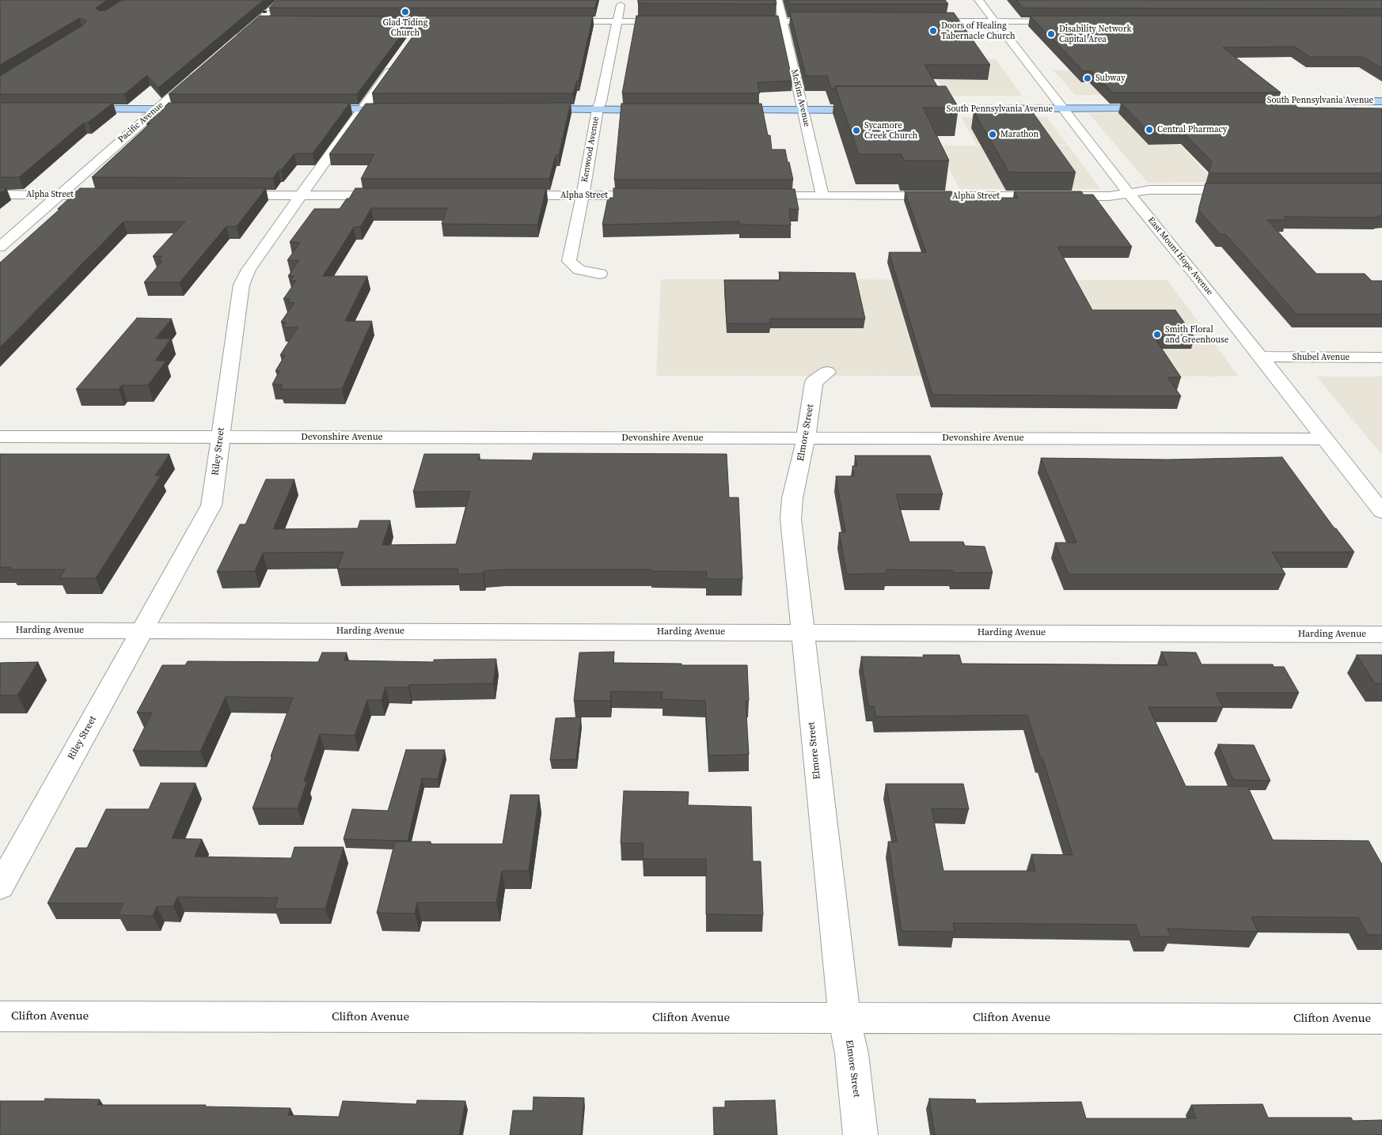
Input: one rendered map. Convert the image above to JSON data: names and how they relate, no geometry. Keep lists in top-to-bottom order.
{
  "streets": {
    "main road": ["South Pennsylvania Avenue"],
    "street": [
      "McKim Avenue",
      "Pacific Avenue",
      "Kenwood Avenue",
      "Alpha Street",
      "East Mount Hope Avenue",
      "Shubel Avenue",
      "Elmore Street",
      "Devonshire Avenue",
      "Riley Street",
      "Harding Avenue",
      "Clifton Avenue"
    ]
  },
  "crossings": [
    ["McKim Avenue", "Alpha Street"],
    ["South Pennsylvania Avenue", "East Mount Hope Avenue"],
    ["Pacific Avenue", "Alpha Street"],
    ["Kenwood Avenue", "Alpha Street"],
    ["Alpha Street", "East Mount Hope Avenue"],
    ["East Mount Hope Avenue", "Shubel Avenue"],
    ["East Mount Hope Avenue", "Devonshire Avenue"],
    ["Elmore Street", "Devonshire Avenue"],
    ["Elmore Street", "Harding Avenue"],
    ["Elmore Street", "Clifton Avenue"],
    ["Devonshire Avenue", "Riley Street"],
    ["Riley Street", "Harding Avenue"]
  ],
  "places": [
    "Glad Tiding Church",
    "Doors of Healing Tabernacle Church",
    "Disability Network Capital Area",
    "Subway",
    "Central Pharmacy",
    "Sycamore Creek Church",
    "Marathon",
    "Smith Floral and Greenhouse"
  ]
}
